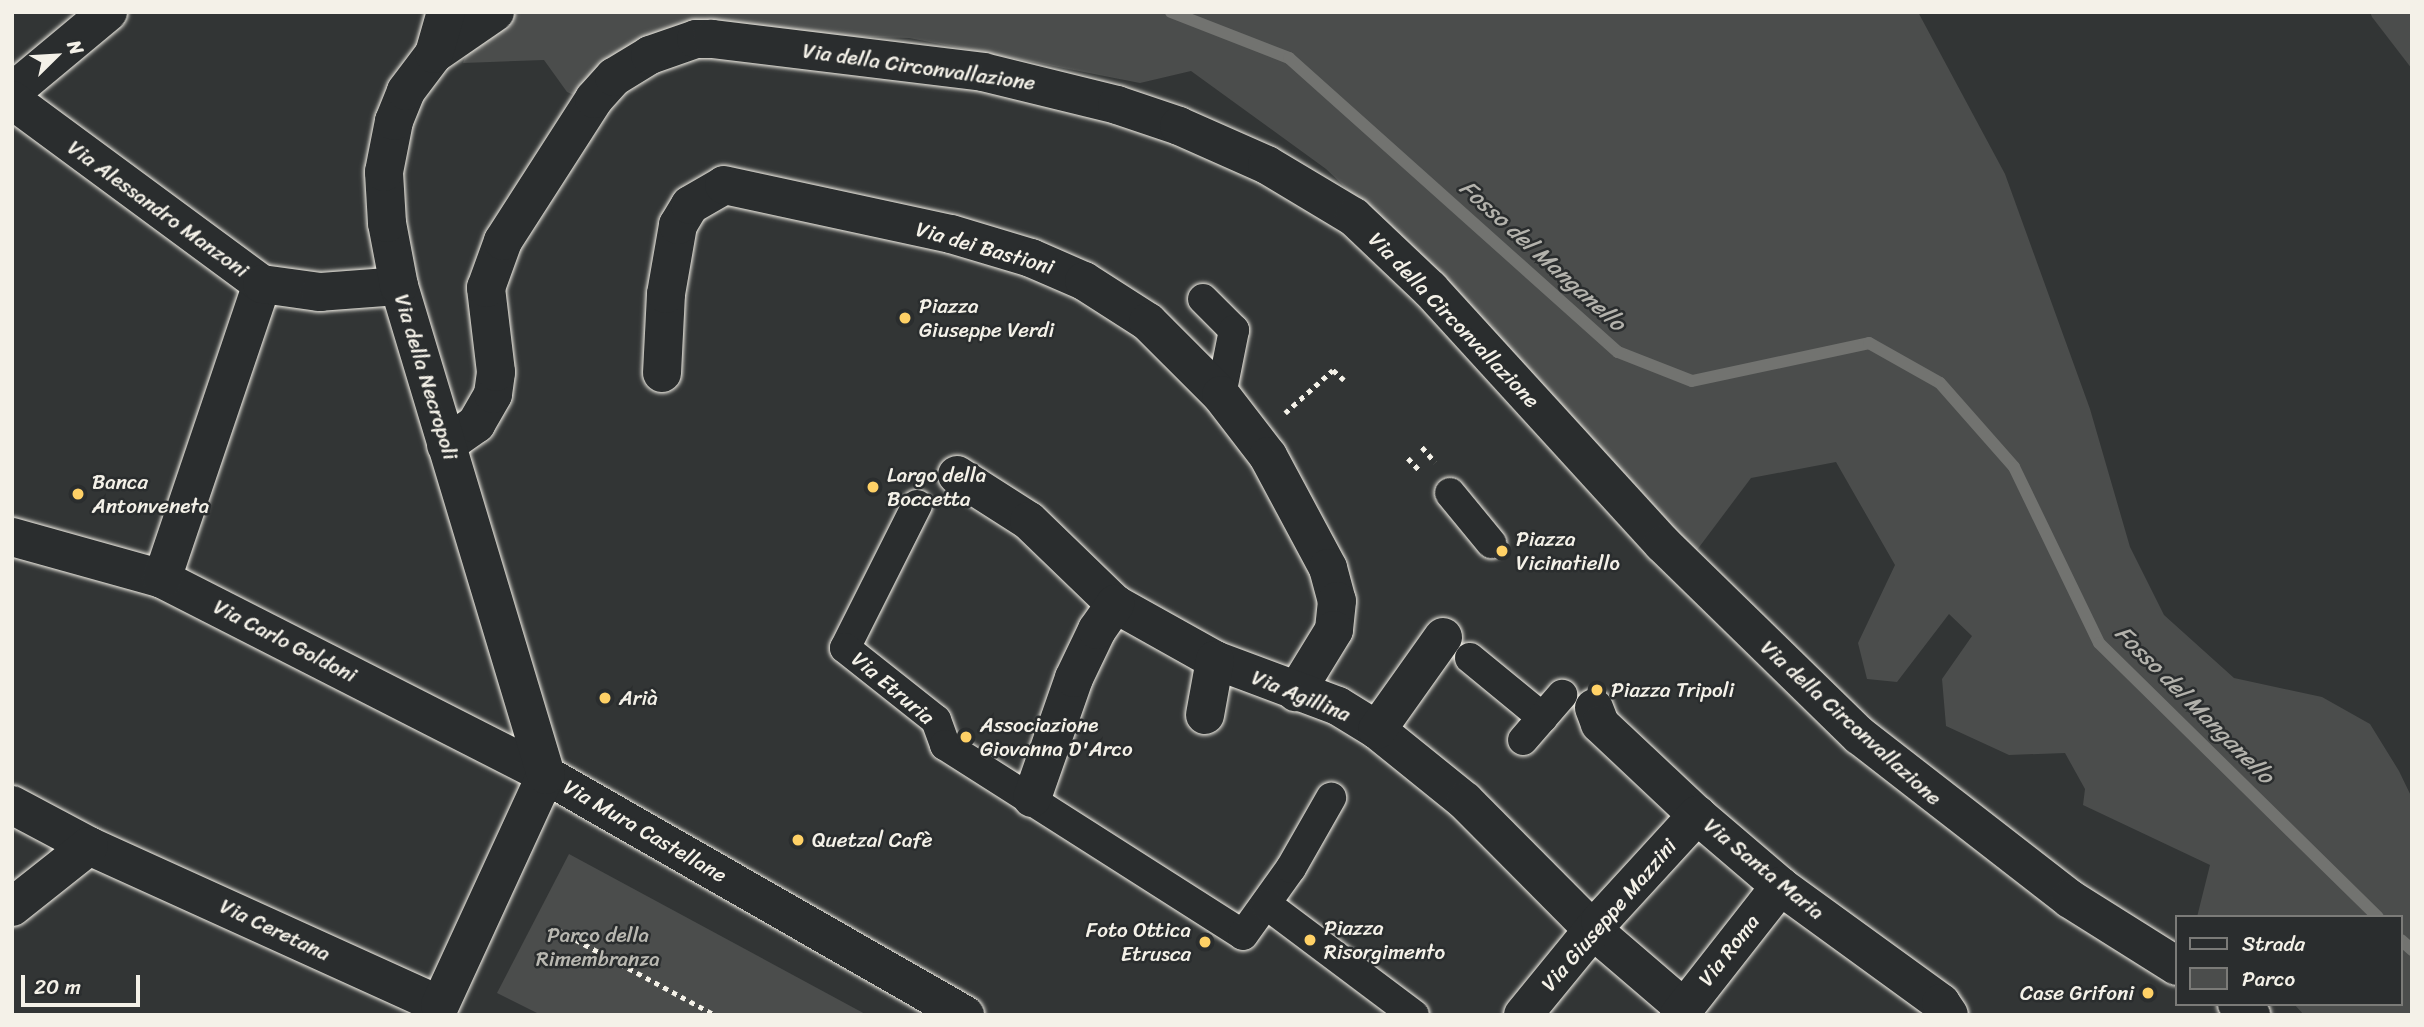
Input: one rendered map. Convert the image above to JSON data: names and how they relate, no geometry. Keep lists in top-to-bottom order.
{
  "streets": {
    "street": [
      "Via della Circonvallazione",
      "Via Alessandro Manzoni",
      "Via dei Bastioni",
      "Via della Necropoli",
      "Via Carlo Goldoni",
      "Via Etruria",
      "Via Agillina",
      "Via Mura Castellane",
      "Via Santa Maria",
      "Via Giuseppe Mazzini",
      "Via Ceretana",
      "Via Roma"
    ]
  },
  "crossings": [
    ["Via della Circonvallazione", "Via della Necropoli"],
    ["Via Alessandro Manzoni", "Via della Necropoli"],
    ["Via dei Bastioni", "Via Agillina"],
    ["Via della Necropoli", "Via Carlo Goldoni"],
    ["Via della Necropoli", "Via Mura Castellane"],
    ["Via Carlo Goldoni", "Via Mura Castellane"],
    ["Via Agillina", "Via Giuseppe Mazzini"],
    ["Via Agillina", "Via Roma"],
    ["Via Mura Castellane", "Via Ceretana"],
    ["Via Santa Maria", "Via Giuseppe Mazzini"],
    ["Via Santa Maria", "Via Roma"]
  ],
  "water": ["Fosso del Manganello"],
  "parks": ["Parco della Rimembranza"],
  "places": [
    "Piazza Giuseppe Verdi",
    "Largo della Boccetta",
    "Banca Antonveneta",
    "Piazza Vicinatiello",
    "Piazza Tripoli",
    "Arià",
    "Associazione Giovanna D'Arco",
    "Quetzal Cafè",
    "Piazza Risorgimento",
    "Foto Ottica Etrusca",
    "Case Grifoni"
  ],
  "legend": ["Strada", "Parco"],
  "scale_bar": "20 m",
  "north": "top right"
}
